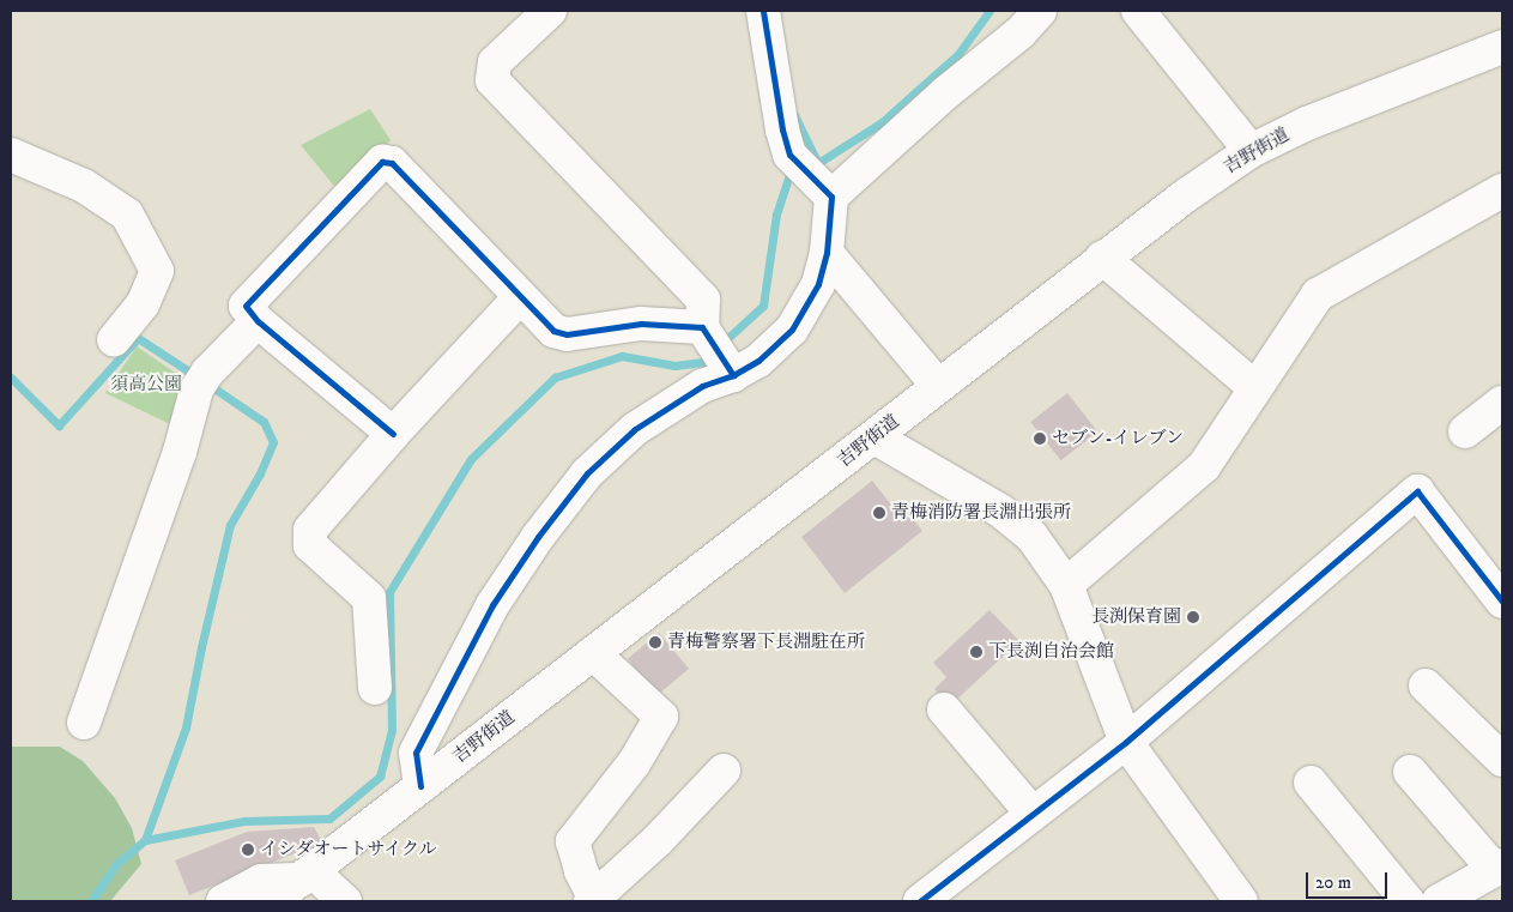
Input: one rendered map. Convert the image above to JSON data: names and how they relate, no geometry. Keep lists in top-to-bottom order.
{
  "streets": {
    "main road": ["吉野街道"]
  },
  "parks": ["須高公園"],
  "places": [
    "セブン-イレブン",
    "青梅消防署長淵出張所",
    "長渕保育園",
    "青梅警察署下長淵駐在所",
    "下長渕自治会館",
    "イシダオートサイクル"
  ],
  "scale_bar": "20 m"
}
